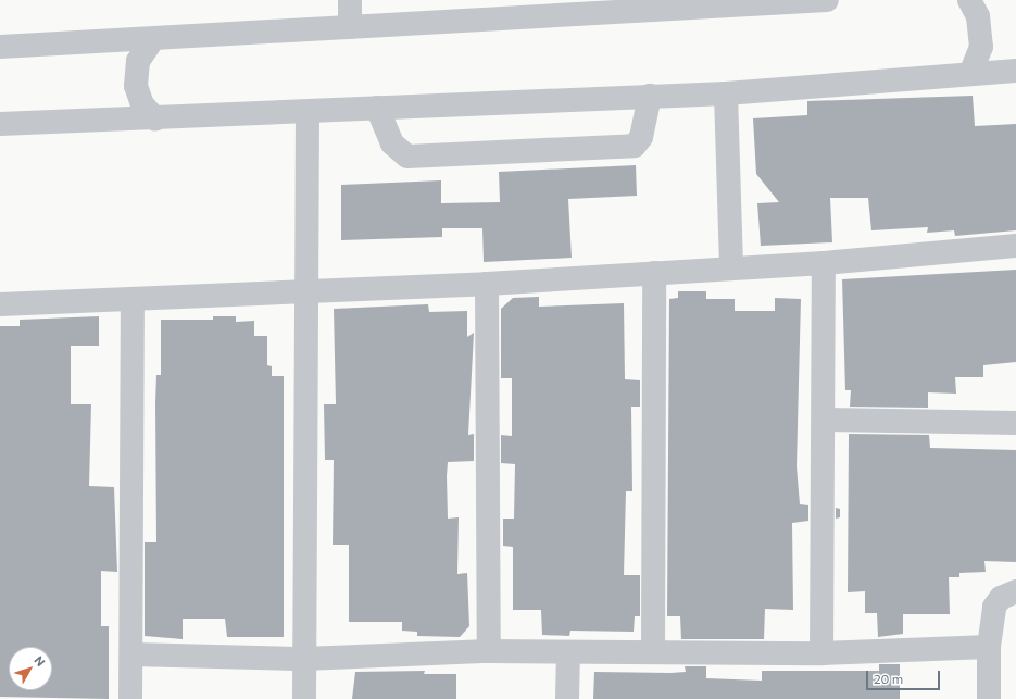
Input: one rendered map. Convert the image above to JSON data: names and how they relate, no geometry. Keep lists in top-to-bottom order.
{
  "scale_bar": "20 m",
  "north": "top right"
}
